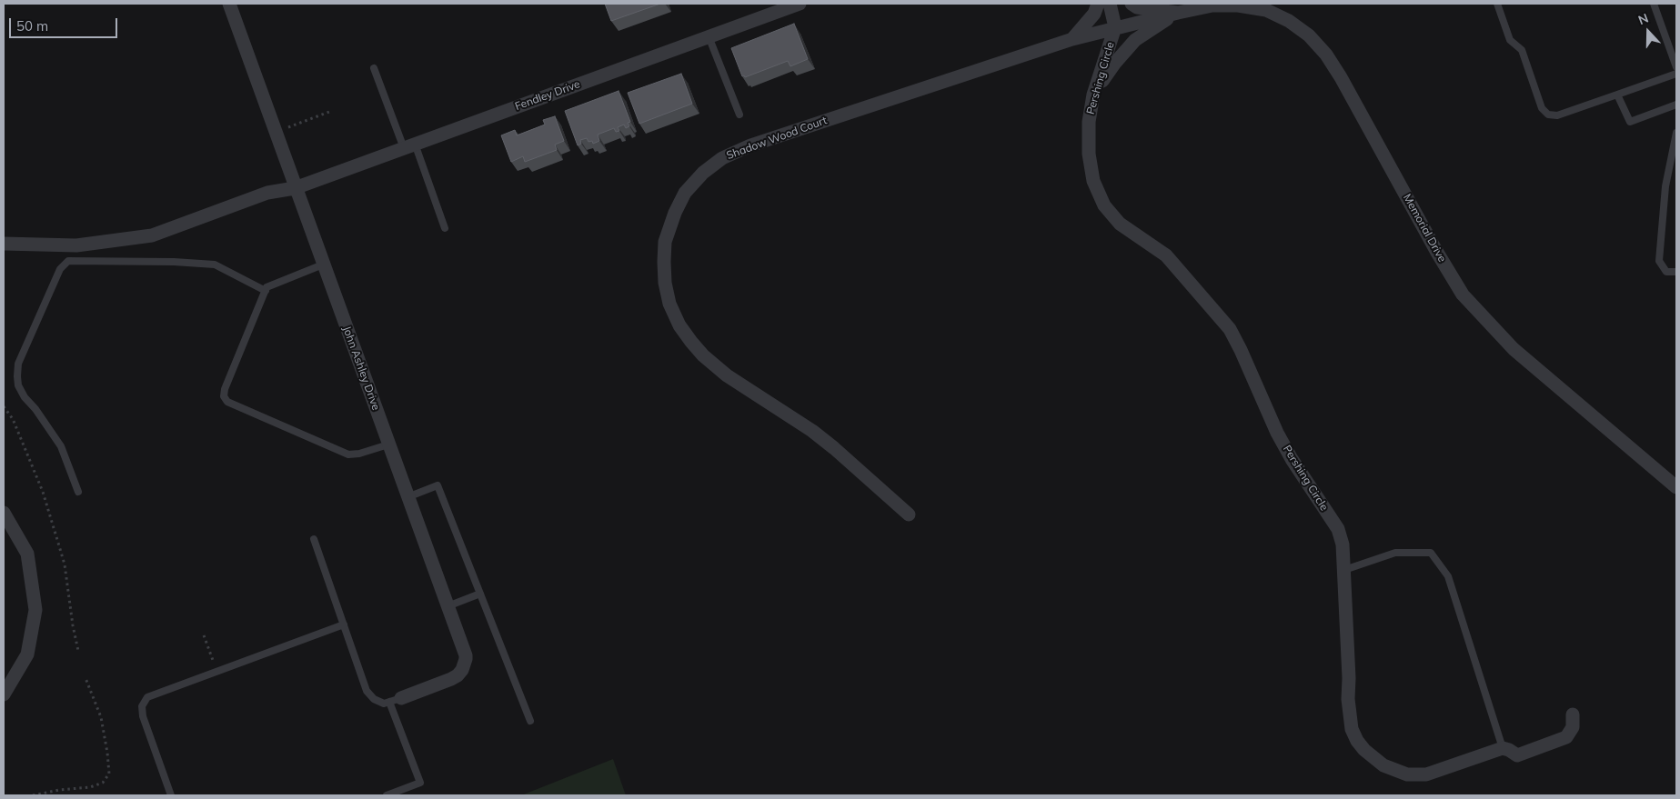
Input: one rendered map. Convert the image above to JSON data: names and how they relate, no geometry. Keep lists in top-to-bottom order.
{
  "streets": {
    "street": [
      "Pershing Circle",
      "Fendley Drive",
      "Shadow Wood Court",
      "Memorial Drive",
      "John Ashley Drive"
    ]
  },
  "crossings": [
    ["Pershing Circle", "Shadow Wood Court"],
    ["Pershing Circle", "Memorial Drive"],
    ["Fendley Drive", "John Ashley Drive"]
  ],
  "scale_bar": "50 m",
  "north": "top"
}
